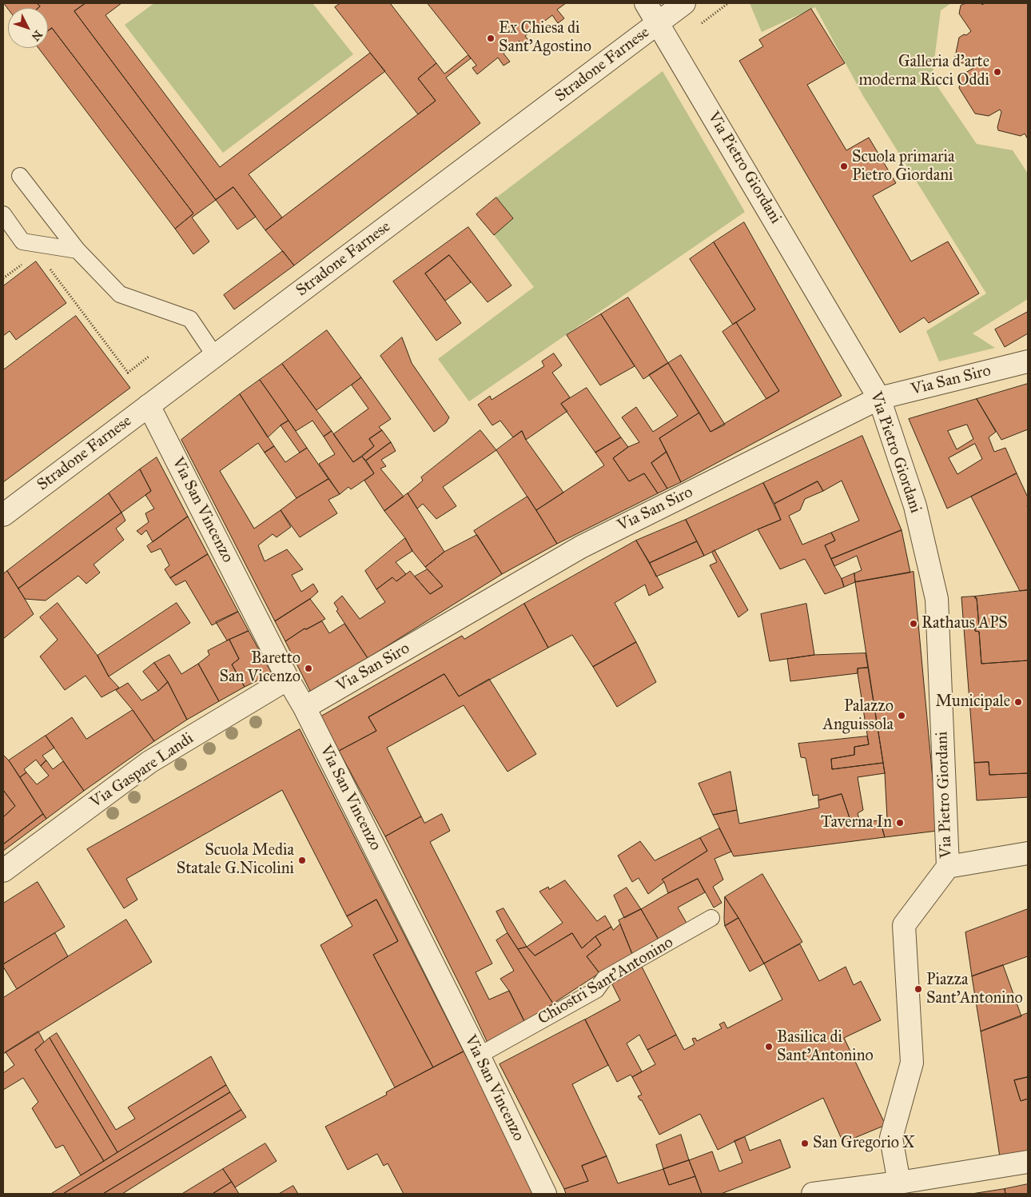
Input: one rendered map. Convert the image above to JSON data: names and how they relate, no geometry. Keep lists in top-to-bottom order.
{
  "streets": {
    "street": [
      "Stradone Farnese",
      "Via Pietro Giordani",
      "Via San Siro",
      "Via San Vincenzo",
      "Via Gaspare Landi"
    ],
    "lane": ["Chiostri Sant'Antonino"]
  },
  "crossings": [
    ["Stradone Farnese", "Via Pietro Giordani"],
    ["Stradone Farnese", "Via San Vincenzo"],
    ["Via Pietro Giordani", "Via San Siro"],
    ["Via San Siro", "Via San Vincenzo"],
    ["Via San Vincenzo", "Via Gaspare Landi"],
    ["Via San Vincenzo", "Chiostri Sant'Antonino"]
  ],
  "places": [
    "Ex Chiesa di Sant'Agostino",
    "Galleria d'arte moderna Ricci Oddi",
    "Scuola primaria Pietro Giordani",
    "Rathaus APS",
    "Baretto San Vicenzo",
    "Municipale",
    "Palazzo Anguissola",
    "Taverna In",
    "Scuola Media Statale G.Nicolini",
    "Piazza Sant'Antonino",
    "Basilica di Sant'Antonino",
    "San Gregorio X"
  ],
  "north": "bottom right"
}
